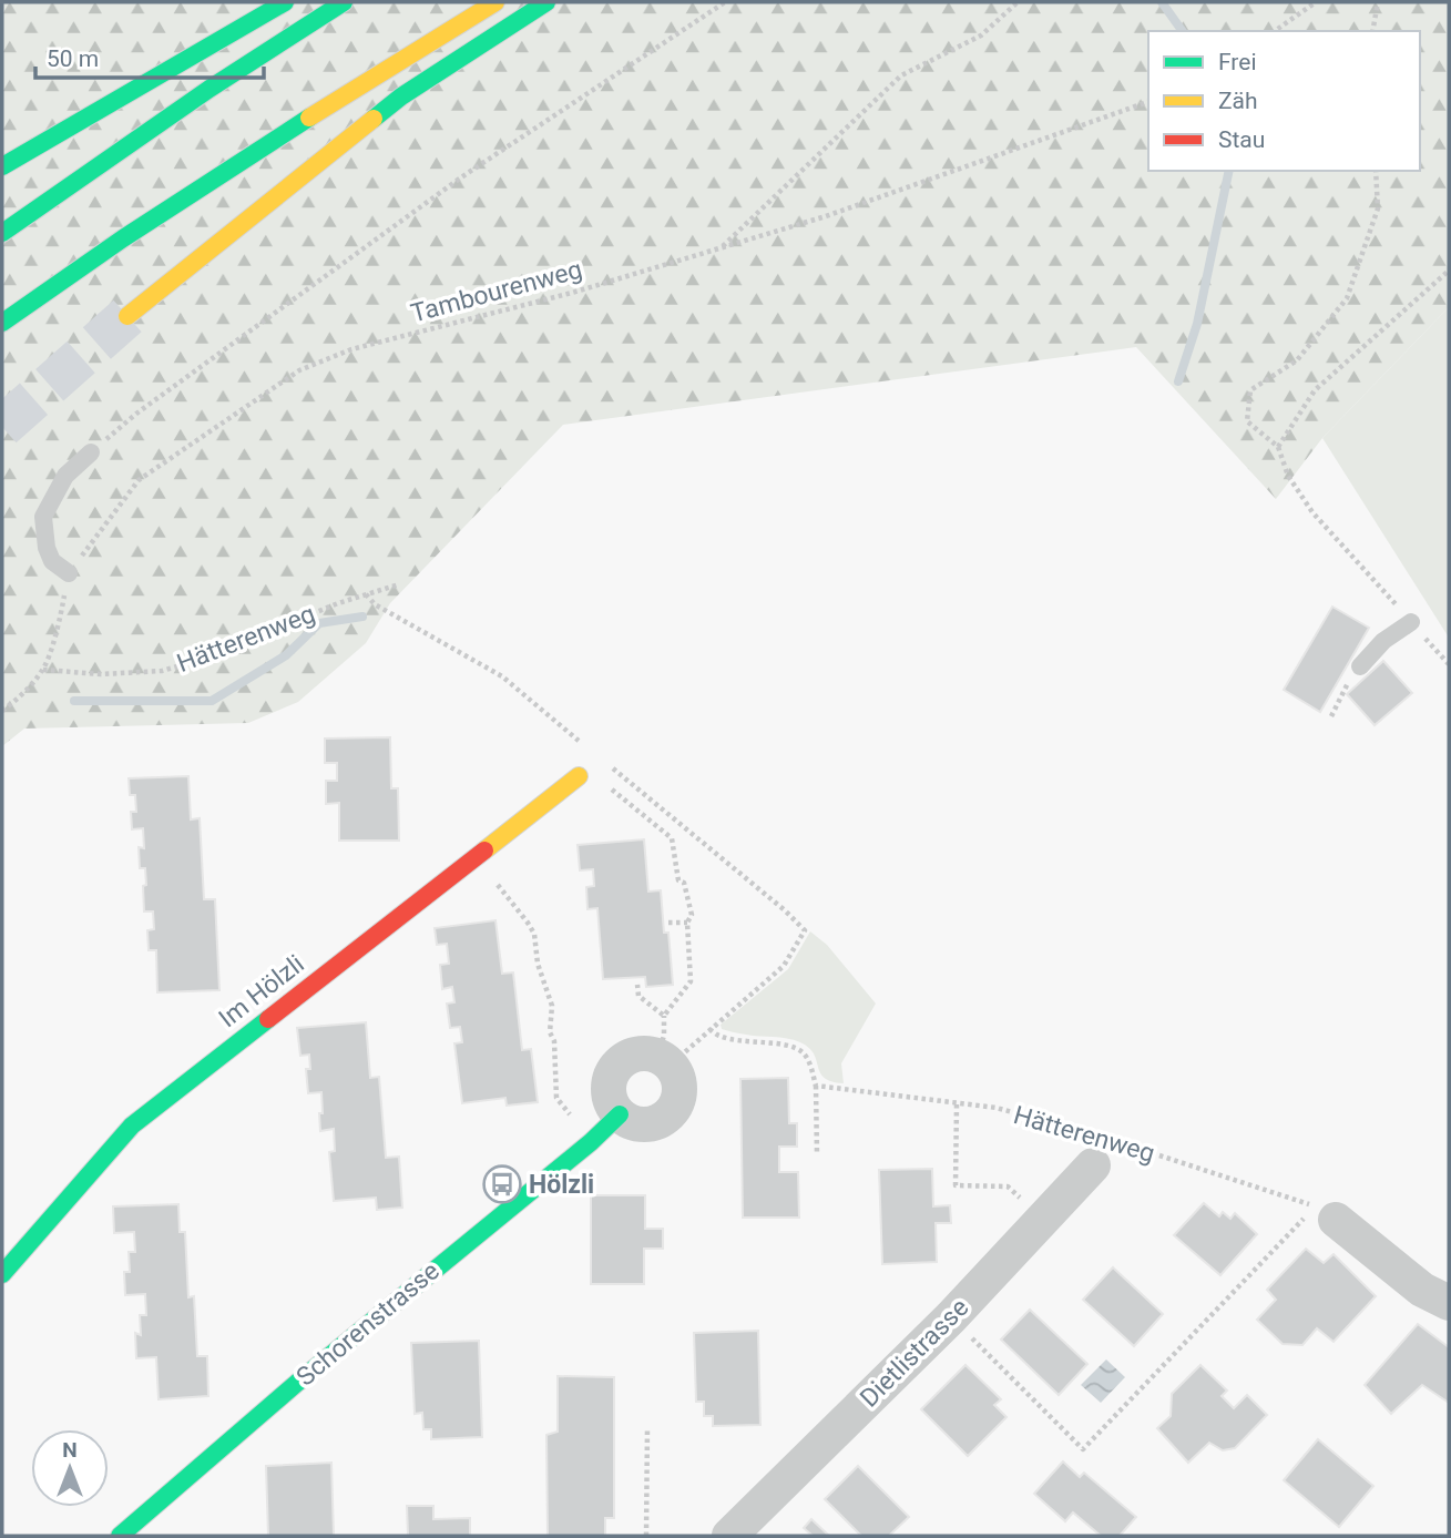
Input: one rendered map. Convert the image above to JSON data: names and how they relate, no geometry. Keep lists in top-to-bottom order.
{
  "streets": {
    "main road": ["Im Hölzli", "Schorenstrasse"],
    "street": ["Dietlistrasse"],
    "path": ["Tambourenweg", "Hätterenweg"]
  },
  "crossings": [
    ["Tambourenweg", "Hätterenweg"],
    ["Hätterenweg", "Dietlistrasse"]
  ],
  "places": {
    "bus stop": ["Hölzli"]
  },
  "legend": ["Frei", "Zäh", "Stau"],
  "scale_bar": "50 m",
  "north": "top"
}
